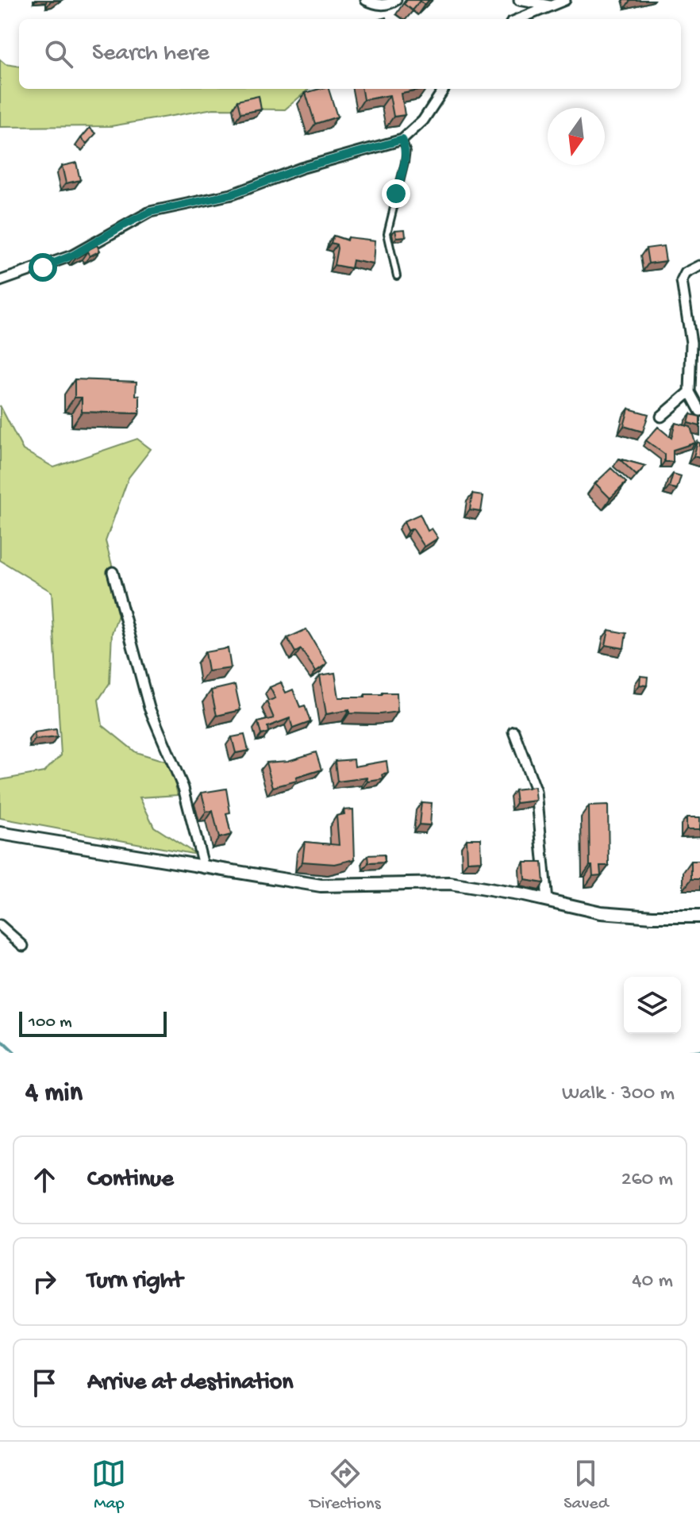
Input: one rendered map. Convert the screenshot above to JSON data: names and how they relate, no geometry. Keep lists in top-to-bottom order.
{
  "scale_bar": "100 m",
  "north": "bottom",
  "page": {
    "search": "Search here",
    "scale": "100 m",
    "heading": ["4 min", "Walk · 300 m"],
    "list": [
      ["Continue", "260 m"],
      ["Turn right", "40 m"],
      "Arrive at destination"
    ],
    "nav": ["Map", "Directions", "Saved"]
  }
}
